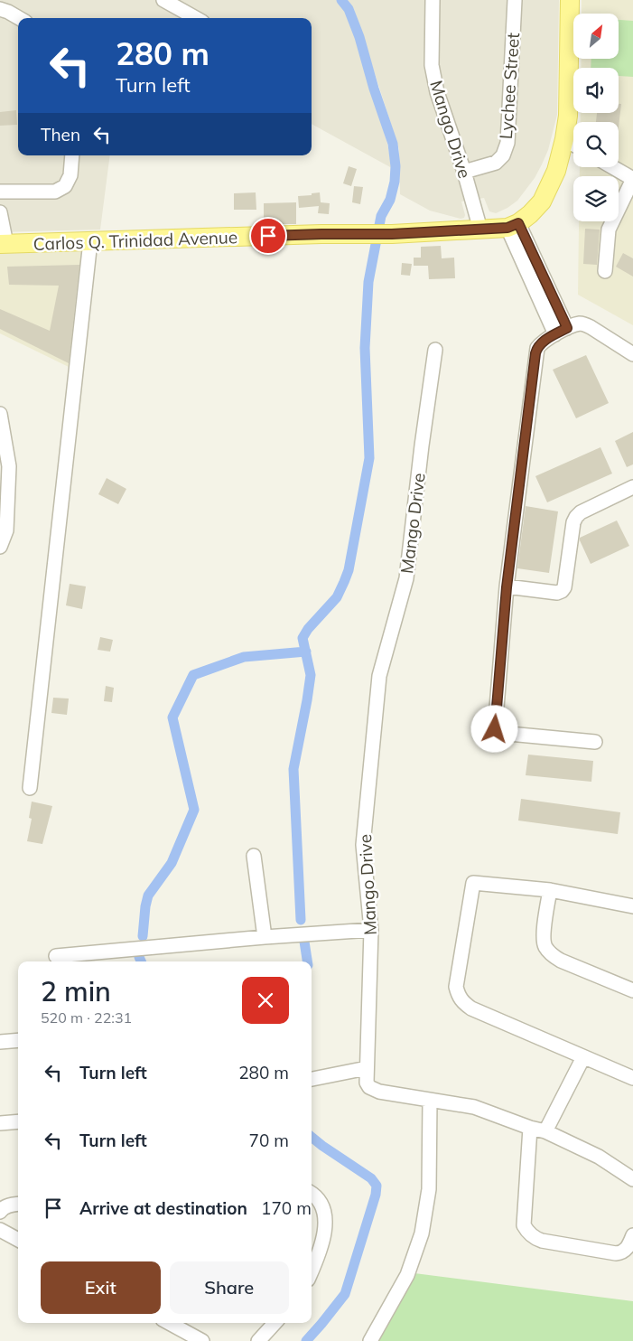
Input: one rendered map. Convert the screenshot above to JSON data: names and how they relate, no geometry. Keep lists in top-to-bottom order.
{
  "streets": {
    "main road": ["Carlos Q. Trinidad Avenue"],
    "street": ["Lychee Street", "Mango Drive"]
  },
  "crossings": [
    ["Lychee Street", "Mango Drive"],
    ["Mango Drive", "Carlos Q. Trinidad Avenue"]
  ],
  "north": "top right",
  "page": {
    "turn": ["280 m", "Turn left"],
    "then": "Then",
    "heading": ["2 min", "520 m · 22:31"],
    "list": [
      {
        "name": "Turn left",
        "value": "280 m"
      },
      {
        "name": "Turn left",
        "value": "70 m"
      },
      {
        "name": "Arrive at destination",
        "value": "170 m"
      }
    ],
    "buttons": ["Exit", "Share"]
  }
}
